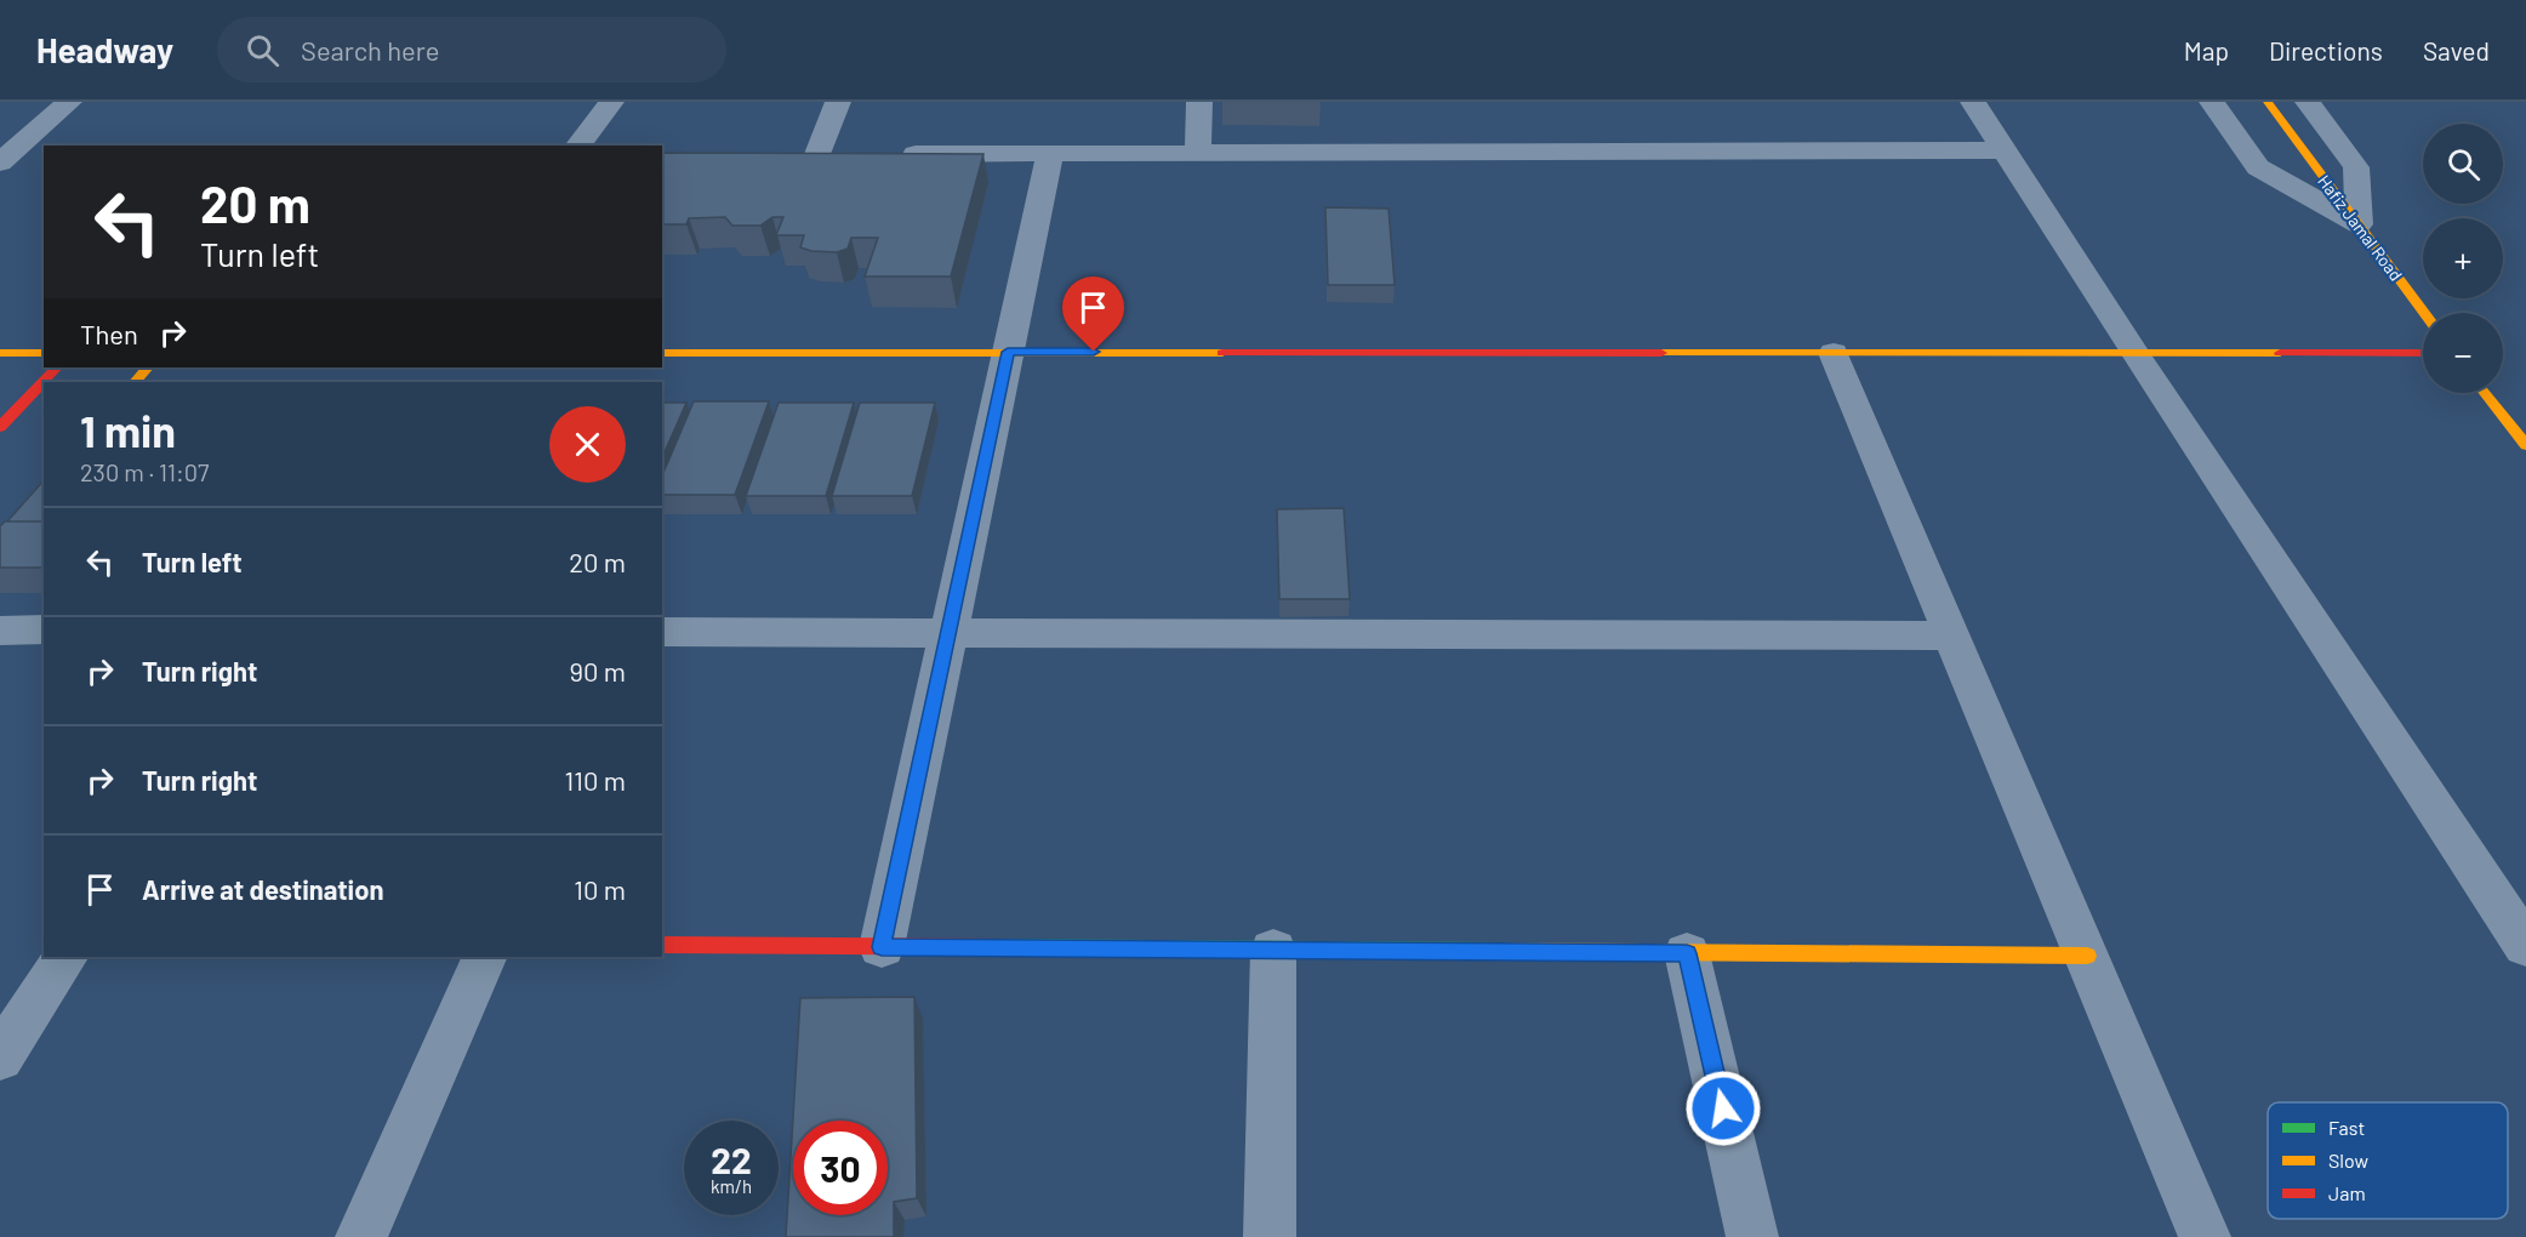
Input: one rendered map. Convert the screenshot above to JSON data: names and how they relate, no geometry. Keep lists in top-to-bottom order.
{
  "streets": {
    "street": ["Hafiz Jamal Road"]
  },
  "legend": ["Fast", "Slow", "Jam"],
  "page": {
    "header": "Headway",
    "search": "Search here",
    "nav": ["Map", "Directions", "Saved"],
    "map_buttons": ["+", "−"],
    "turn": ["20 m", "Turn left"],
    "then": "Then",
    "heading": ["1 min", "230 m · 11:07"],
    "list": [
      {
        "name": "Turn left",
        "value": "20 m"
      },
      {
        "name": "Turn right",
        "value": "90 m"
      },
      {
        "name": "Turn right",
        "value": "110 m"
      },
      {
        "name": "Arrive at destination",
        "value": "10 m"
      }
    ],
    "speed": "22 km/h",
    "limit": "30"
  }
}
